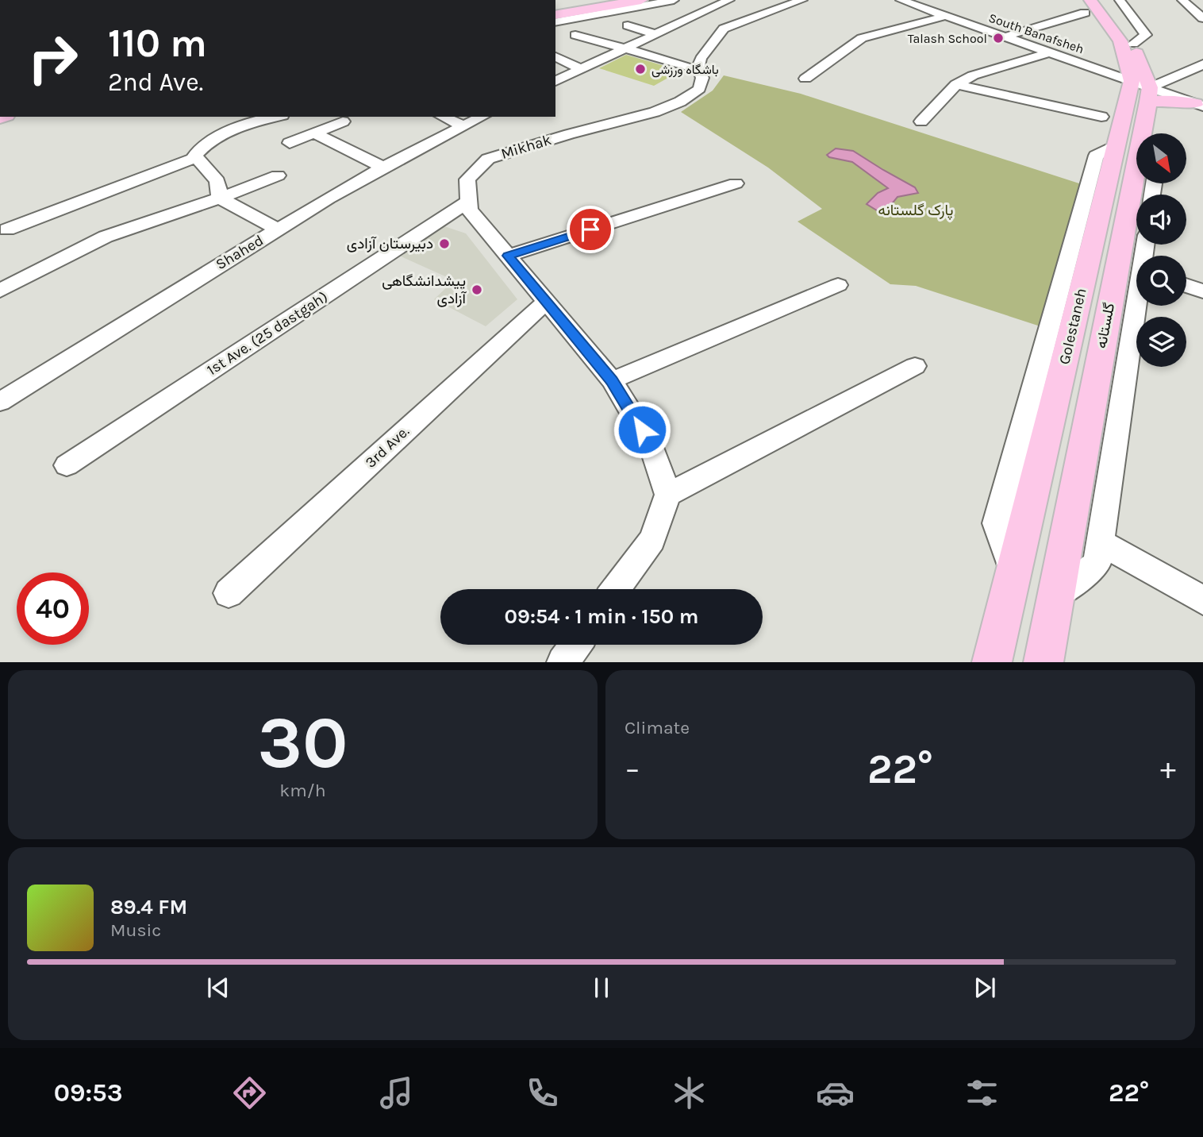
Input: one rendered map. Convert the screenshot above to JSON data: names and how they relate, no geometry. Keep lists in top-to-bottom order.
{
  "streets": {
    "main road": ["گلستانه", "Golestaneh"],
    "street": [
      "South Banafsheh",
      "Mikhak",
      "Shahed",
      "1st Ave. (25 dastgah)",
      "3rd Ave."
    ]
  },
  "crossings": [
    ["South Banafsheh", "Golestaneh"],
    ["Mikhak", "1st Ave. (25 dastgah)"],
    ["گلستانه", "Golestaneh"]
  ],
  "parks": ["پارک گلستانه"],
  "places": [
    "Talash School",
    "باشگاه ورزشی",
    "دبیرستان آزادی",
    "پیشدانشگاهی آزادی"
  ],
  "north": "bottom right",
  "page": {
    "turn": ["110 m", "2nd Ave."],
    "limit": "40",
    "trip": "09:54 · 1 min · 150 m",
    "tile": [
      ["30", "km/h"],
      "Climate"
    ],
    "heat": ["−", "22°", "+"],
    "song": ["89.4 FM", "Music"],
    "tabs": ["09:53", "22°"]
  }
}
